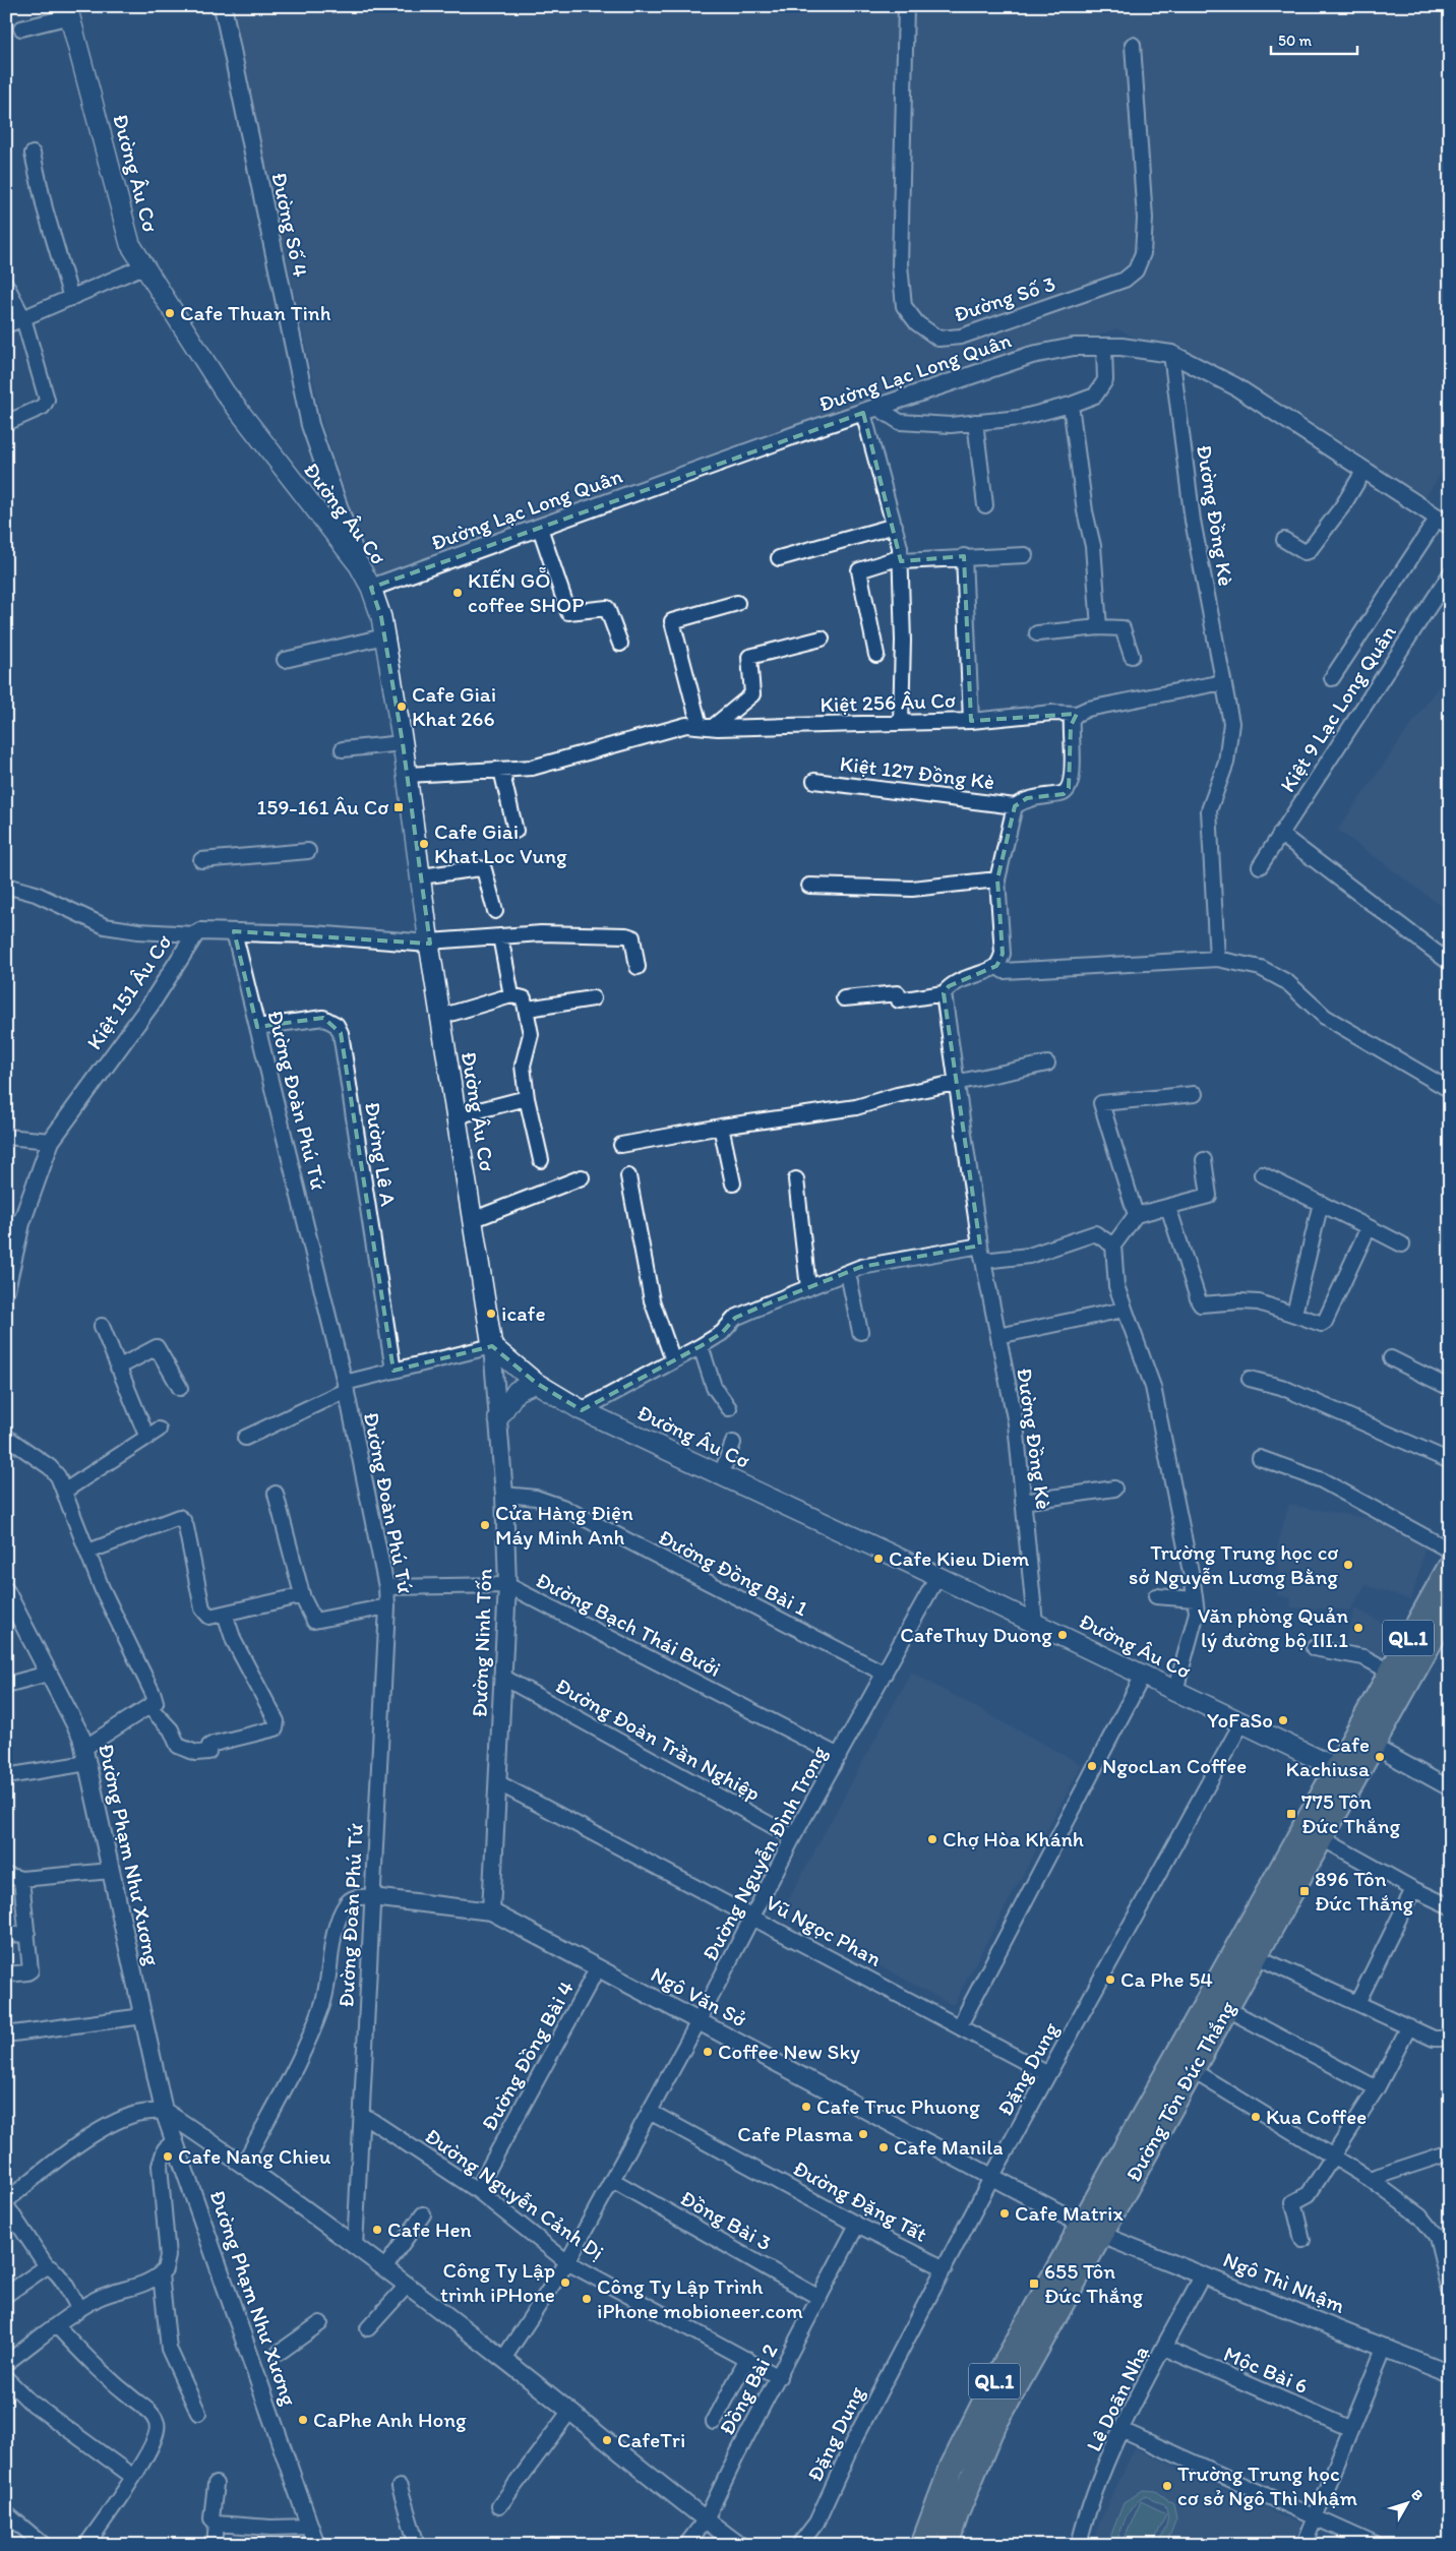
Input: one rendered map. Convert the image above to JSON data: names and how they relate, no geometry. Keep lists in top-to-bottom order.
{
  "streets": {
    "highway": ["QL.1", "Đường Tôn Đức Thắng"],
    "main road": ["Đường Âu Cơ"],
    "street": [
      "Đường Số 4",
      "Đường Số 3",
      "Đường Lạc Long Quân",
      "Đường Đồng Kè",
      "Kiệt 256 Âu Cơ",
      "Kiệt 9 Lạc Long Quân",
      "Kiệt 127 Đồng Kè",
      "Kiệt 151 Âu Cơ",
      "Đường Đoàn Phú Tứ",
      "Đường Lê A",
      "Đường Đồng Bài 1",
      "Đường Bạch Thái Bưởi",
      "Đường Ninh Tốn",
      "Đường Đoàn Trần Nghiệp",
      "Đường Nguyễn Đình Trọng",
      "Đường Phạm Như Xương",
      "Vũ Ngọc Phan",
      "Ngô Văn Sở",
      "Đường Đồng Bài 4",
      "Đặng Dung",
      "Đường Nguyễn Cảnh Dị",
      "Đường Đặng Tất",
      "Đồng Bài 3",
      "Ngô Thì Nhậm",
      "Mộc Bài 6",
      "Đồng Bài 2",
      "Lê Doãn Nhạ"
    ]
  },
  "crossings": [
    ["Đường Âu Cơ", "Đường Số 4"],
    ["Đường Âu Cơ", "Đường Lạc Long Quân"],
    ["Đường Âu Cơ", "Đường Đồng Kè"],
    ["Đường Âu Cơ", "Kiệt 256 Âu Cơ"],
    ["Đường Âu Cơ", "Kiệt 151 Âu Cơ"],
    ["Đường Âu Cơ", "QL.1"],
    ["Đường Âu Cơ", "Đường Ninh Tốn"],
    ["Đường Âu Cơ", "Đường Nguyễn Đình Trọng"],
    ["Đường Âu Cơ", "Đặng Dung"],
    ["Đường Âu Cơ", "Đường Tôn Đức Thắng"],
    ["Đường Lạc Long Quân", "Đường Đồng Kè"],
    ["Kiệt 151 Âu Cơ", "Đường Đoàn Phú Tứ"],
    ["Đường Đoàn Phú Tứ", "Đường Lê A"],
    ["Đường Đoàn Phú Tứ", "Đường Bạch Thái Bưởi"],
    ["Đường Đoàn Phú Tứ", "Đường Nguyễn Cảnh Dị"],
    ["Đường Đồng Bài 1", "Đường Ninh Tốn"],
    ["Đường Đồng Bài 1", "Đường Nguyễn Đình Trọng"],
    ["Đường Bạch Thái Bưởi", "Đường Ninh Tốn"],
    ["Đường Bạch Thái Bưởi", "Đường Nguyễn Đình Trọng"],
    ["QL.1", "Đường Tôn Đức Thắng"],
    ["Đường Ninh Tốn", "Đường Đoàn Trần Nghiệp"],
    ["Đường Ninh Tốn", "Vũ Ngọc Phan"],
    ["Đường Ninh Tốn", "Ngô Văn Sở"],
    ["Đường Đoàn Trần Nghiệp", "Đường Nguyễn Đình Trọng"],
    ["Đường Nguyễn Đình Trọng", "Vũ Ngọc Phan"],
    ["Đường Nguyễn Đình Trọng", "Ngô Văn Sở"],
    ["Đường Nguyễn Đình Trọng", "Đường Nguyễn Cảnh Dị"],
    ["Đường Nguyễn Đình Trọng", "Đường Đặng Tất"],
    ["Đường Nguyễn Đình Trọng", "Đồng Bài 3"],
    ["Vũ Ngọc Phan", "Đặng Dung"],
    ["Ngô Văn Sở", "Đường Đồng Bài 4"],
    ["Ngô Văn Sở", "Đặng Dung"],
    ["Ngô Văn Sở", "Đường Tôn Đức Thắng"],
    ["Ngô Văn Sở", "Ngô Thì Nhậm"],
    ["Đường Đồng Bài 4", "Đường Nguyễn Cảnh Dị"],
    ["Đặng Dung", "Đường Đặng Tất"],
    ["Đường Tôn Đức Thắng", "Ngô Thì Nhậm"],
    ["Đường Nguyễn Cảnh Dị", "Đồng Bài 2"],
    ["Đường Đặng Tất", "Đồng Bài 2"],
    ["Đồng Bài 3", "Đồng Bài 2"],
    ["Ngô Thì Nhậm", "Lê Doãn Nhạ"],
    ["Mộc Bài 6", "Lê Doãn Nhạ"]
  ],
  "places": {
    "other": [
      "Cafe Thuan Tinh",
      "KIẾN GỖ coffee SHOP",
      "Cafe Giai Khat 266",
      "Cafe Giai Khat Loc Vung",
      "icafe",
      "Cửa Hàng Điện Máy Minh Anh",
      "Cafe Kieu Diem",
      "Trường Trung học cơ sở Nguyễn Lương Bằng",
      "Văn phòng Quản lý đường bộ III.1",
      "CafeThuy Duong",
      "YoFaSo",
      "Cafe Kachiusa",
      "NgocLan Coffee",
      "Chợ Hòa Khánh",
      "Ca Phe 54",
      "Coffee New Sky",
      "Cafe Truc Phuong",
      "Kua Coffee",
      "Cafe Plasma",
      "Cafe Manila",
      "Cafe Nang Chieu",
      "Cafe Matrix",
      "Cafe Hen",
      "Công Ty Lập trình iPHone",
      "Công Ty Lập Trình iPhone mobioneer.com",
      "CaPhe Anh Hong",
      "CafeTri",
      "Trường Trung học cơ sở Ngô Thì Nhậm"
    ],
    "transit": [
      "159-161 Âu Cơ",
      "775 Tôn Đức Thắng",
      "896 Tôn Đức Thắng",
      "655 Tôn Đức Thắng"
    ]
  },
  "scale_bar": "50 m",
  "north": "top right"
}
